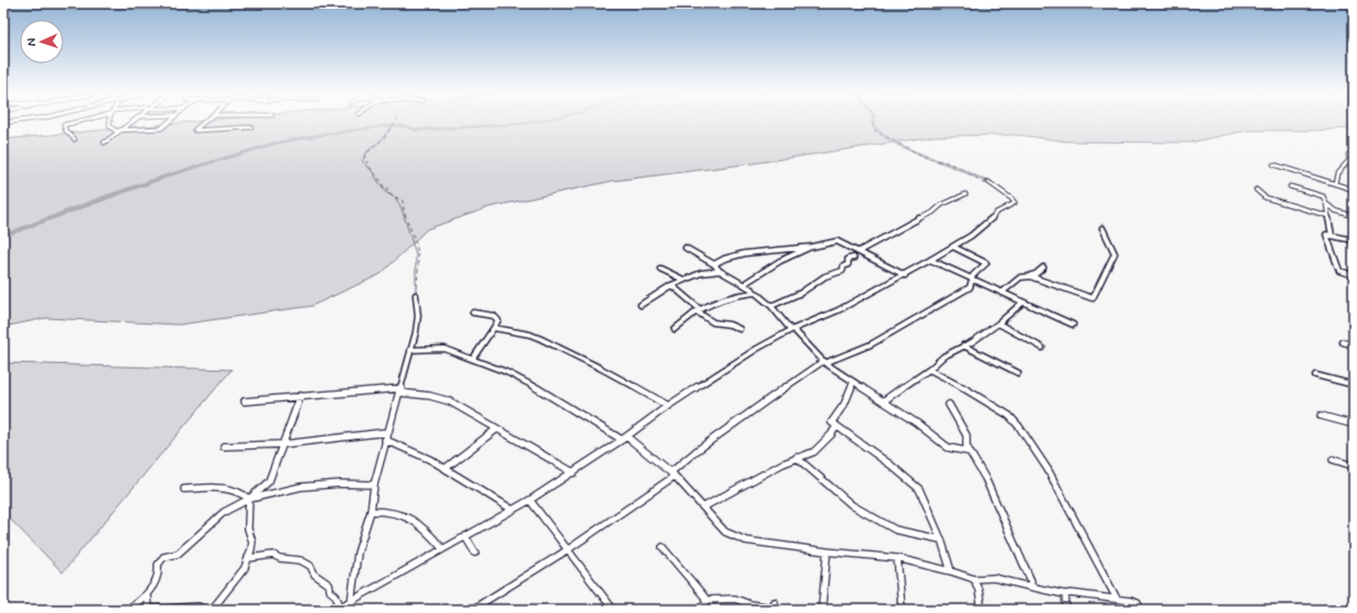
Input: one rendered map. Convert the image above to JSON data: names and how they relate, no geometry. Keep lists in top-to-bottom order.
{
  "north": "left"
}
